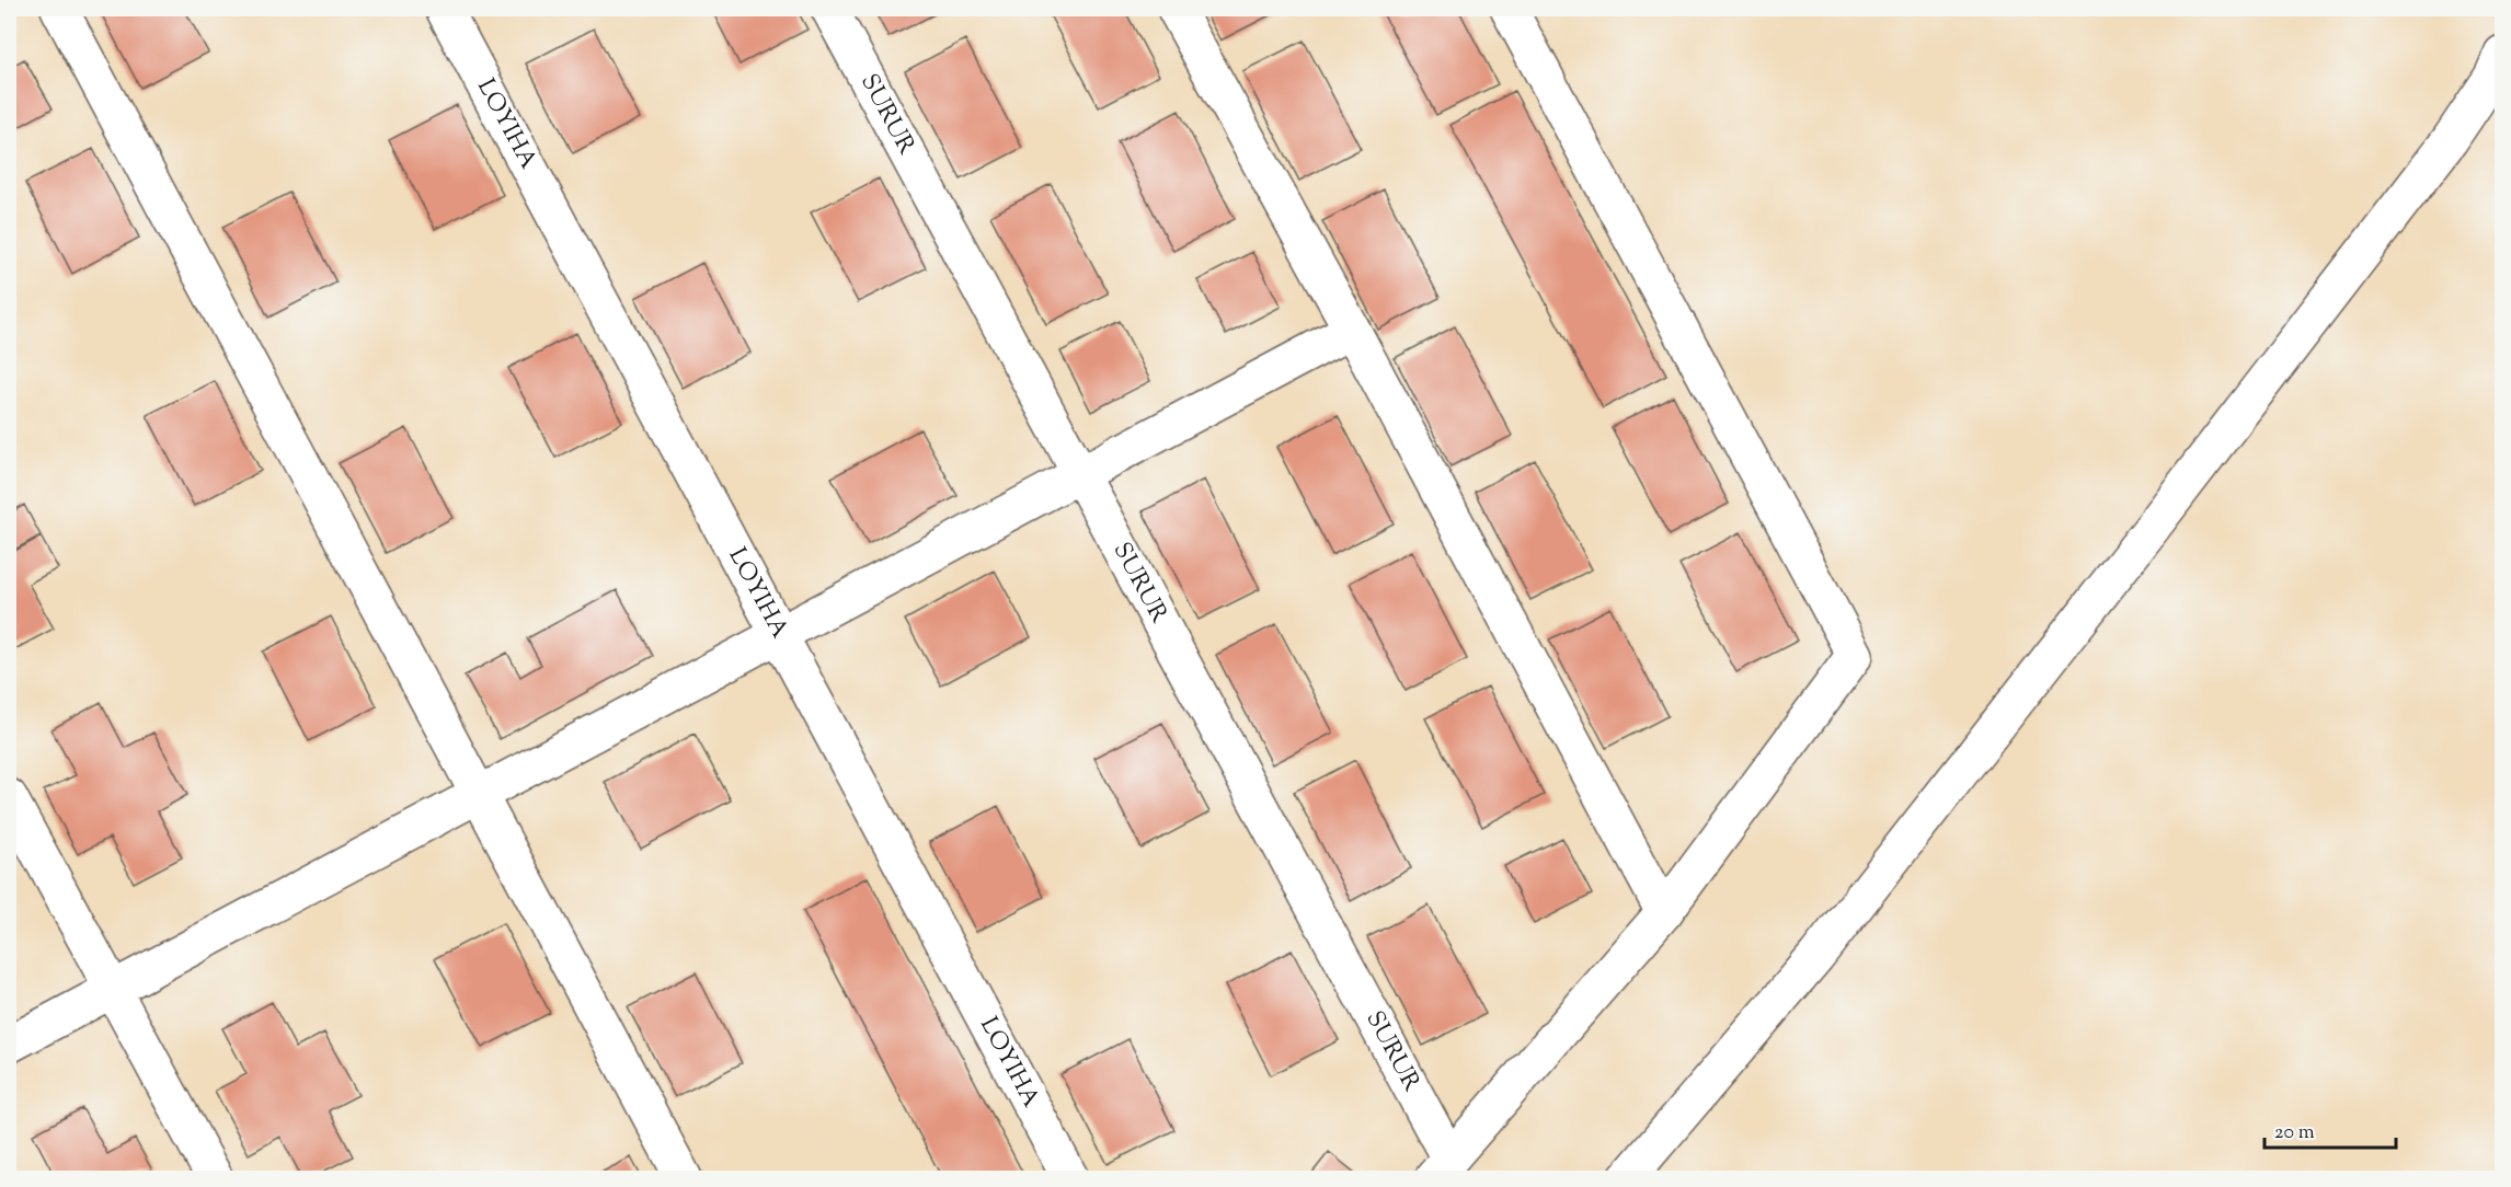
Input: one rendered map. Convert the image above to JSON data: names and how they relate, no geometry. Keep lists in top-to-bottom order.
{
  "streets": {
    "street": ["SURUR", "LOYIHA"]
  },
  "scale_bar": "20 m"
}
